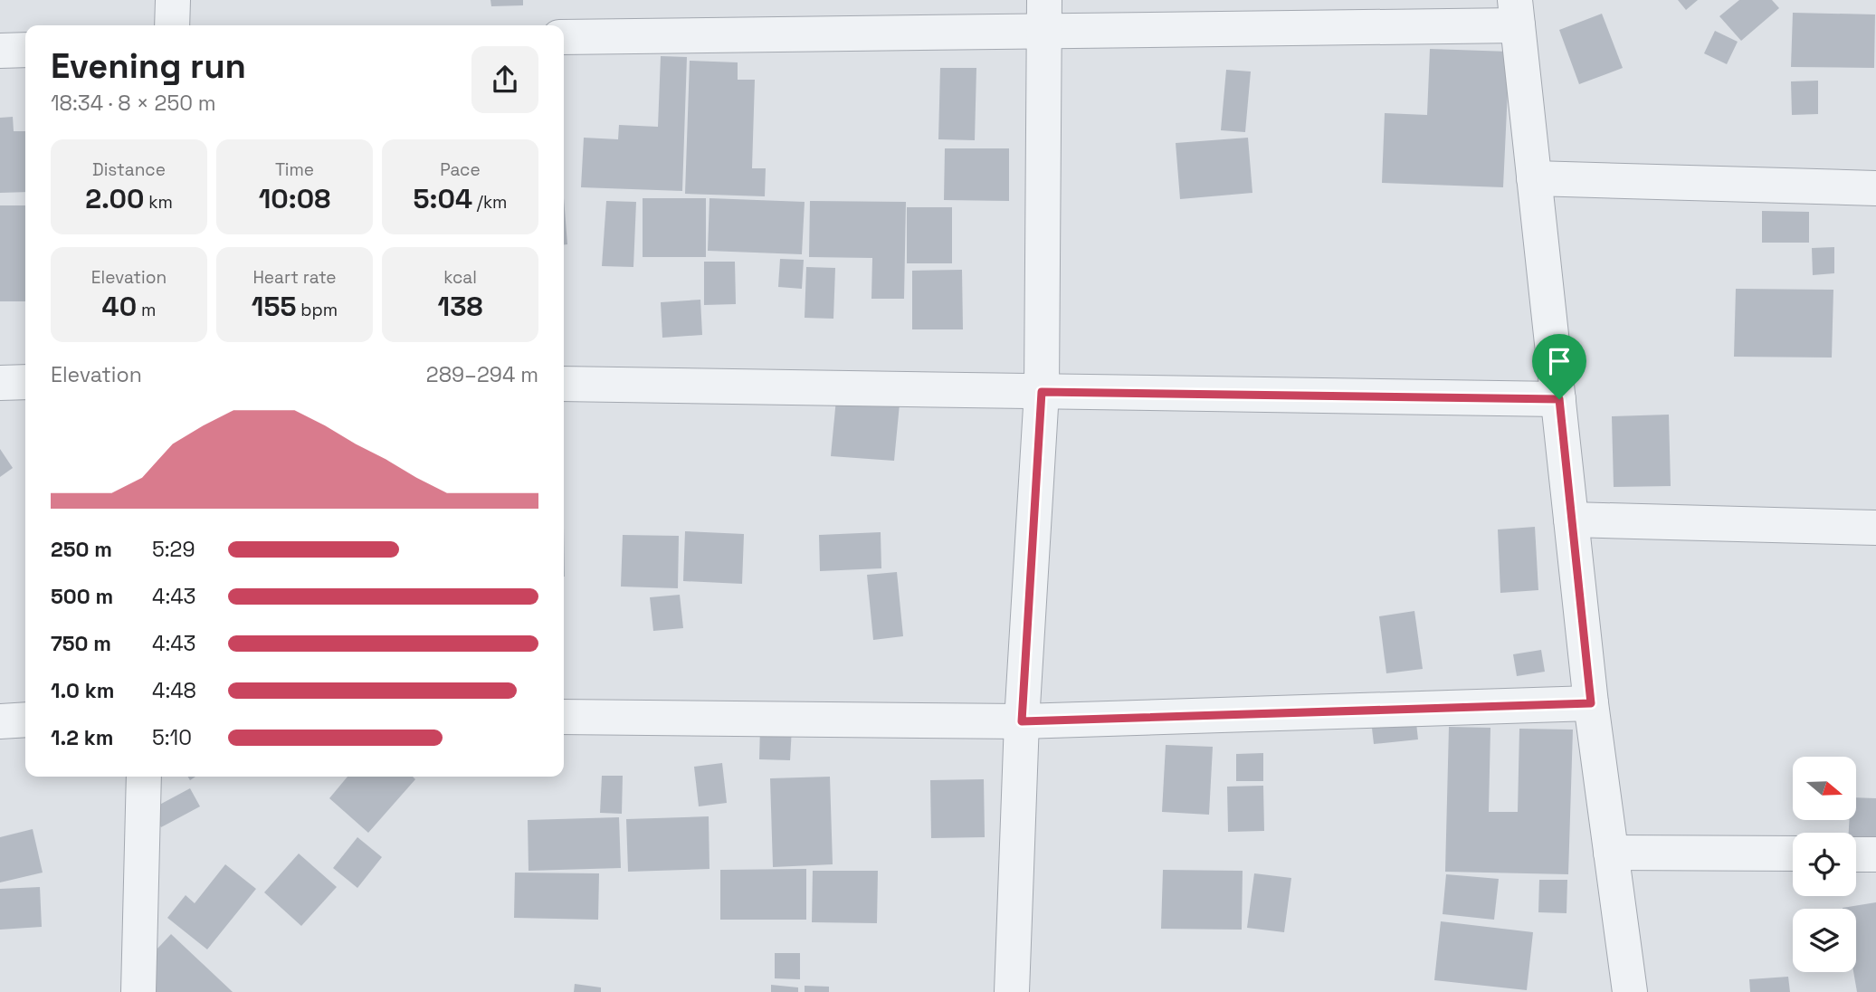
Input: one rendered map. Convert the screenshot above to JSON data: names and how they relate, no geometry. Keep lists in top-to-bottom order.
{
  "north": "right",
  "page": {
    "heading": ["Evening run", "18:34 · 8 × 250 m"],
    "stats": [
      ["Distance", "2.00 km"],
      ["Time", "10:08"],
      ["Pace", "5:04 /km"],
      ["Elevation", "40 m"],
      ["Heart rate", "155 bpm"],
      ["kcal", "138"]
    ],
    "chart": ["Elevation", "289–294 m"],
    "list": [
      {
        "name": "250 m",
        "note": "5:29"
      },
      {
        "name": "500 m",
        "note": "4:43"
      },
      {
        "name": "750 m",
        "note": "4:43"
      },
      {
        "name": "1.0 km",
        "note": "4:48"
      },
      {
        "name": "1.2 km",
        "note": "5:10"
      }
    ]
  }
}
